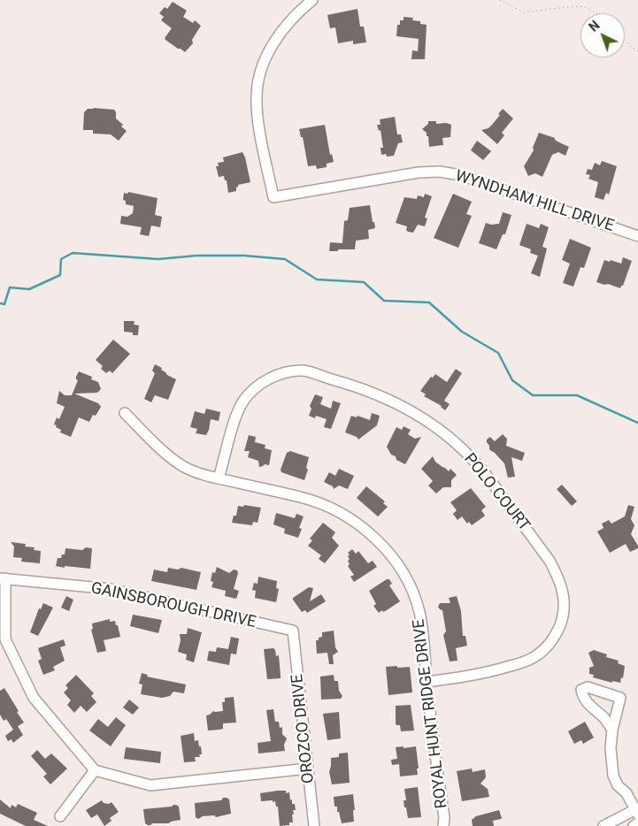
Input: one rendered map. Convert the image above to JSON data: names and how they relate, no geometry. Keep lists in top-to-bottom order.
{
  "streets": {
    "street": [
      "WYNDHAM HILL DRIVE",
      "POLO COURT",
      "GAINSBOROUGH DRIVE",
      "ROYAL HUNT RIDGE DRIVE",
      "OROZCO DRIVE"
    ]
  },
  "crossings": [
    ["POLO COURT", "ROYAL HUNT RIDGE DRIVE"],
    ["GAINSBOROUGH DRIVE", "OROZCO DRIVE"]
  ],
  "north": "top left"
}
